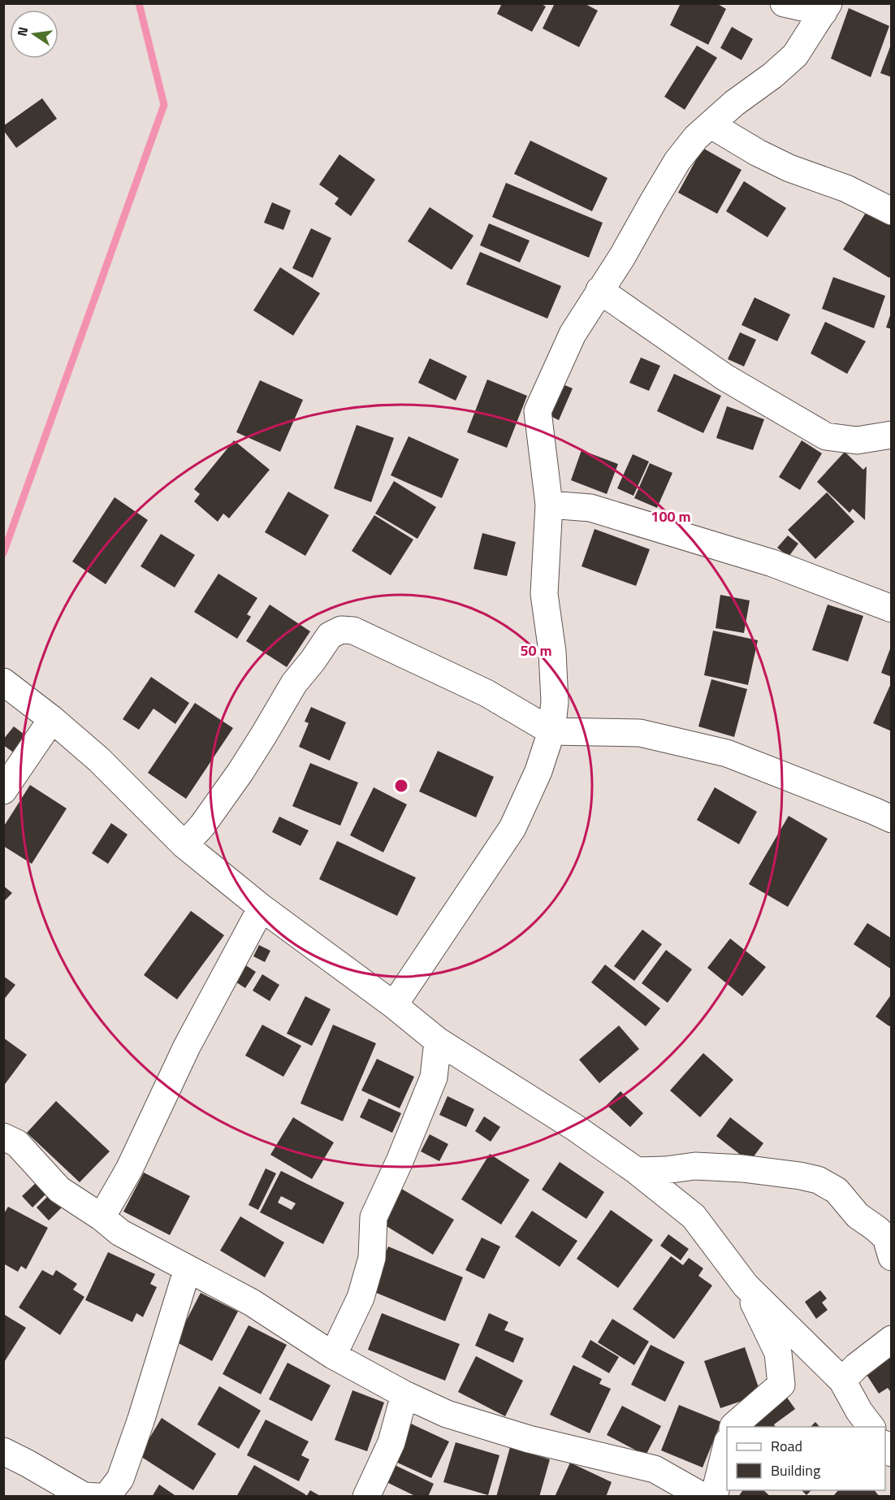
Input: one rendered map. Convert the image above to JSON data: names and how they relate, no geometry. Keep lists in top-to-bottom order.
{
  "legend": ["Road", "Building"],
  "north": "left",
  "rings": ["100 m", "50 m"]
}
